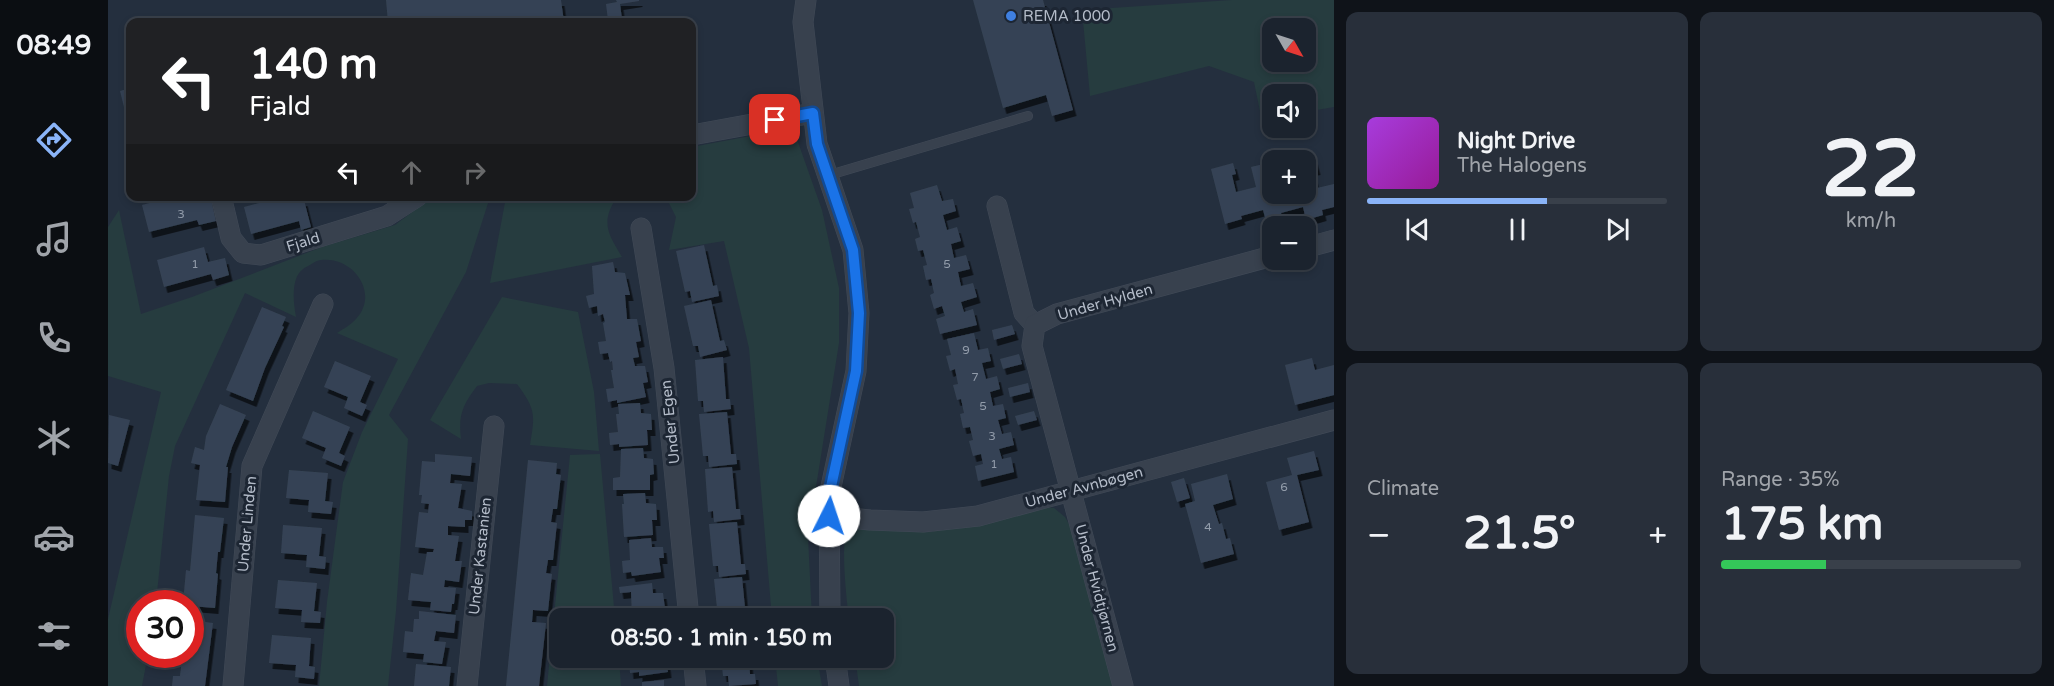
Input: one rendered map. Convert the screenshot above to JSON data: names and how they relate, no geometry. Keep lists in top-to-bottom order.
{
  "streets": {
    "street": [
      "Fjald",
      "Under Hylden",
      "Under Egen",
      "Under Avnbøgen",
      "Under Linden",
      "Under Kastanien",
      "Under Hvidtjørnen"
    ]
  },
  "crossings": [
    ["Under Avnbøgen", "Under Hvidtjørnen"]
  ],
  "places": ["REMA 1000"],
  "house_numbers": [
    "3",
    "1",
    "5",
    "9",
    "7",
    "5",
    "3",
    "1",
    "6",
    "4"
  ],
  "north": "bottom right",
  "page": {
    "tabs": "08:49",
    "tile": [
      ["22", "km/h"],
      "Climate",
      ["Range · 35%", "175 km"]
    ],
    "map_buttons": ["+", "−"],
    "turn": ["140 m", "Fjald"],
    "song": ["Night Drive", "The Halogens"],
    "heat": ["−", "21.5°", "+"],
    "limit": "30",
    "trip": "08:50 · 1 min · 150 m"
  }
}
